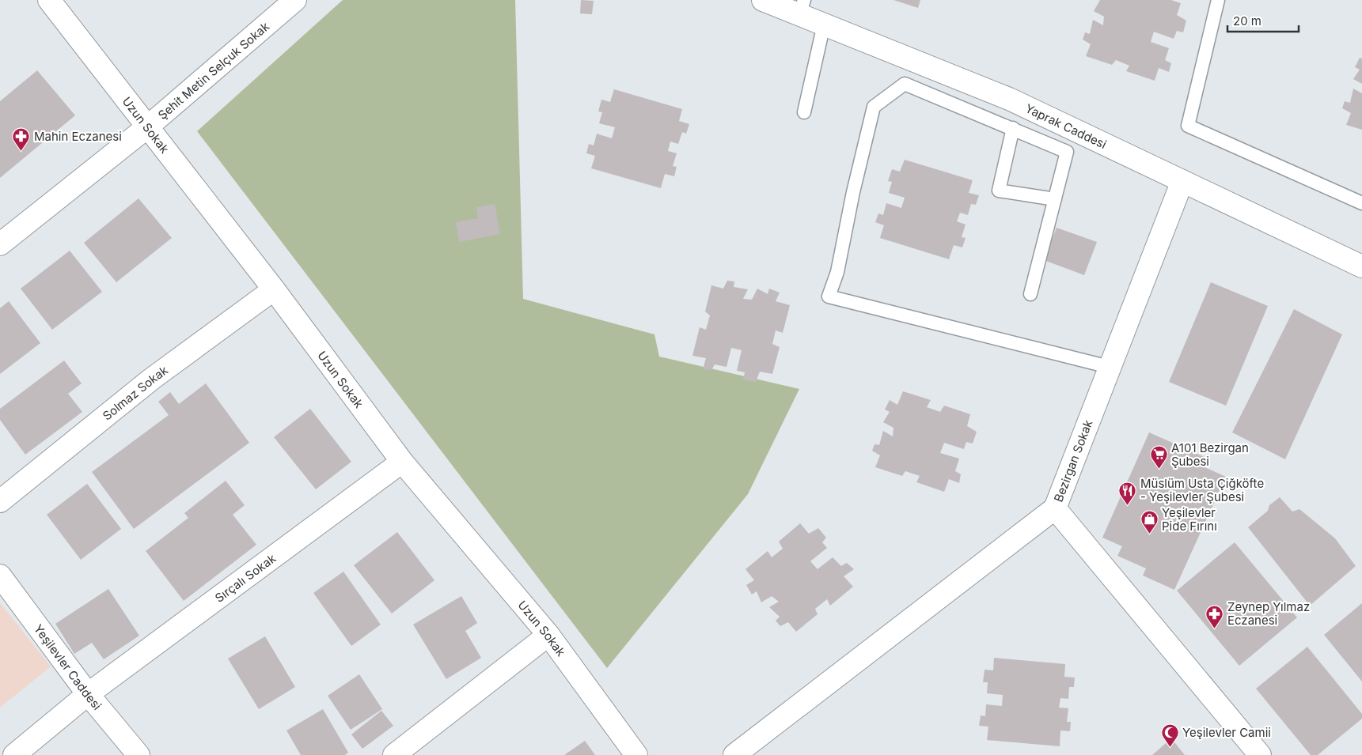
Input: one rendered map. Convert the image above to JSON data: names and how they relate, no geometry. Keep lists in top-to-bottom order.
{
  "streets": {
    "street": [
      "Şehit Metin Selçuk Sokak",
      "Uzun Sokak",
      "Yaprak Caddesi",
      "Solmaz Sokak",
      "Bezirgan Sokak",
      "Sırçalı Sokak",
      "Yeşilevler Caddesi"
    ]
  },
  "crossings": [
    ["Şehit Metin Selçuk Sokak", "Uzun Sokak"],
    ["Uzun Sokak", "Solmaz Sokak"],
    ["Uzun Sokak", "Sırçalı Sokak"],
    ["Yaprak Caddesi", "Bezirgan Sokak"],
    ["Sırçalı Sokak", "Yeşilevler Caddesi"]
  ],
  "places": {
    "pharmacy": ["Mahin Eczanesi", "Zeynep Yılmaz Eczanesi"],
    "supermarket": ["A101 Bezirgan Şubesi"],
    "restaurant": ["Müslüm Usta Çiğköfte - Yeşilevler Şubesi"],
    "shop": ["Yeşilevler Pide Fırını"],
    "mosque": ["Yeşilevler Camii"]
  },
  "scale_bar": "20 m"
}
